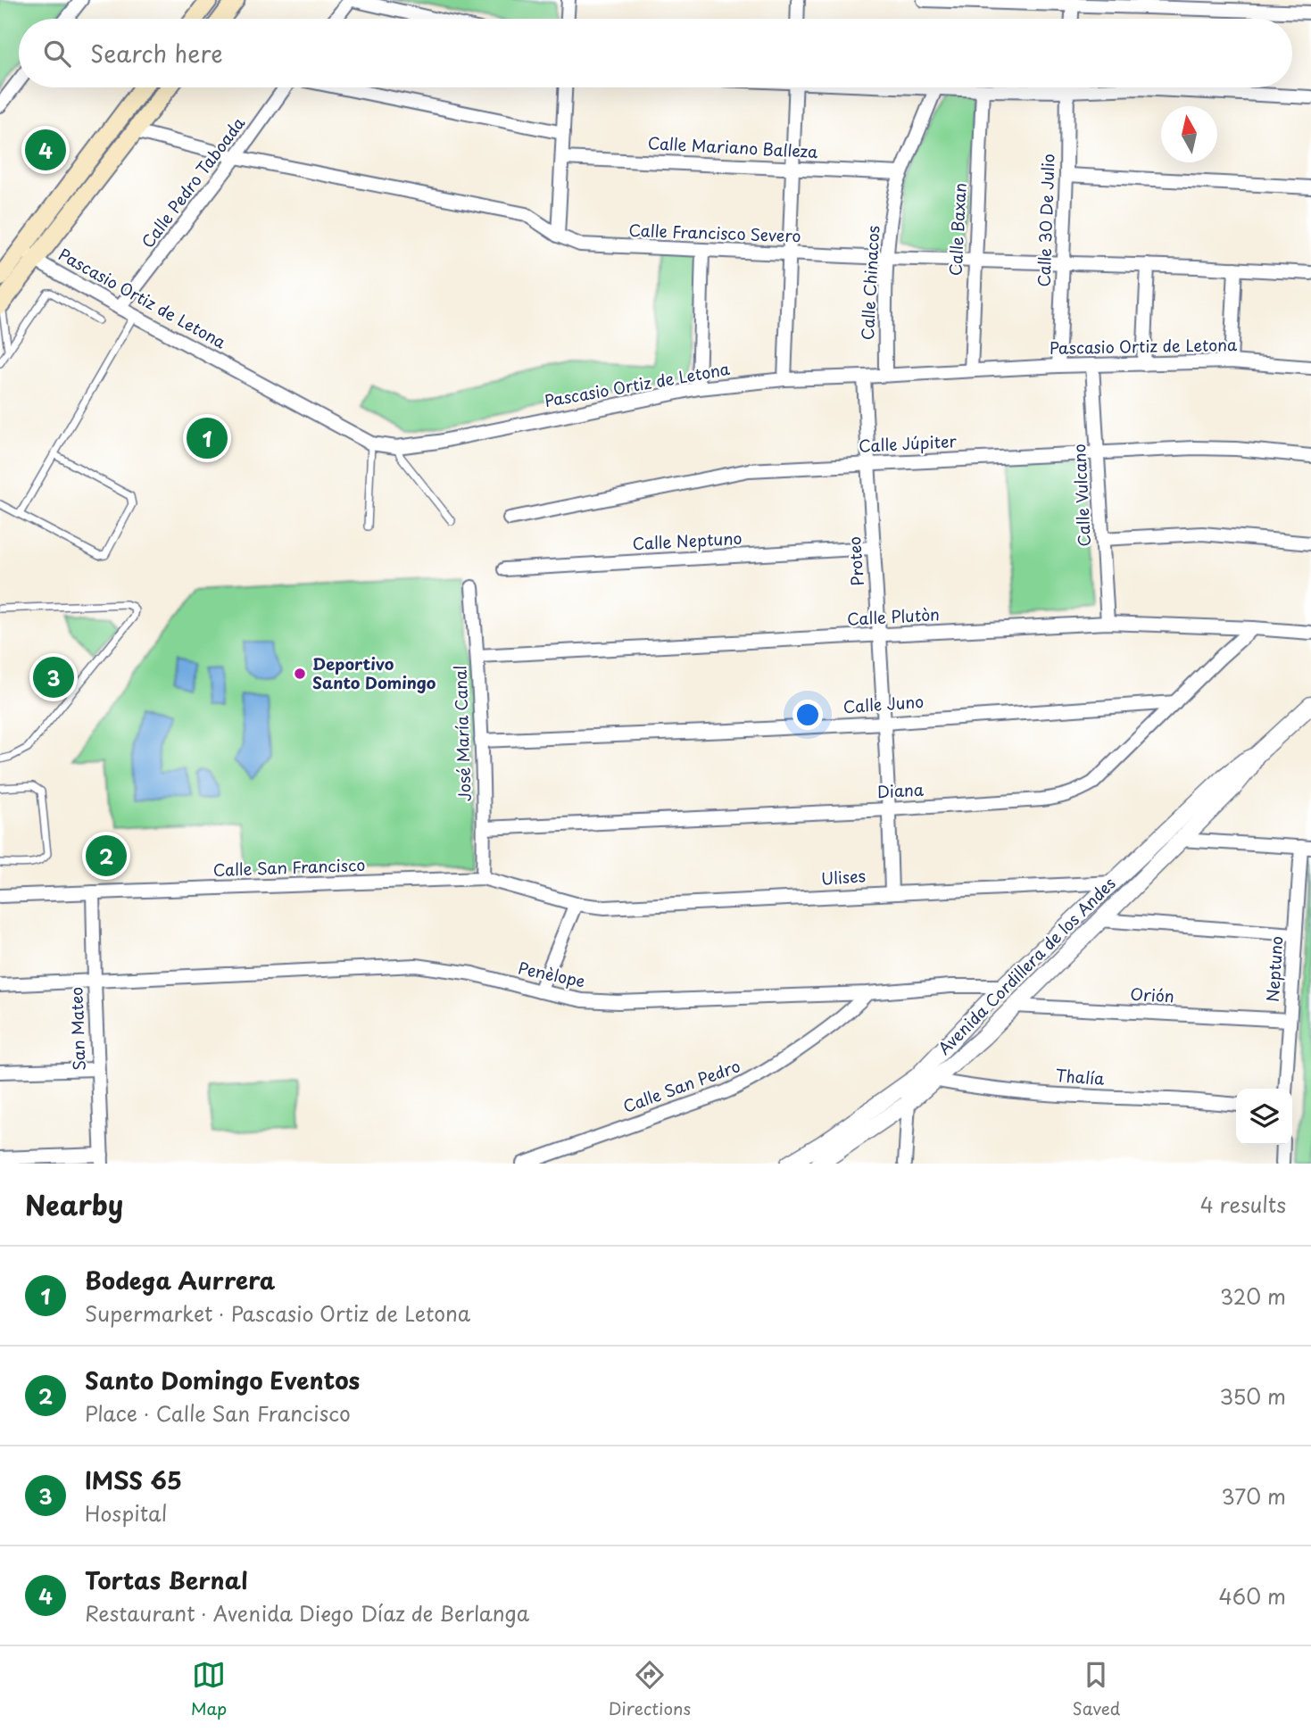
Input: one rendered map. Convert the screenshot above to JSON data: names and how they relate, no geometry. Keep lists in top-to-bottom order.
{
  "streets": {
    "street": [
      "Calle Mariano Balleza",
      "Calle Pedro Taboada",
      "Calle 30 De Julio",
      "Calle Baxan",
      "Calle Francisco Severo",
      "Calle Chinacos",
      "Pascasio Ortiz de Letona",
      "Calle Júpiter",
      "Calle Vulcano",
      "Calle Neptuno",
      "Proteo",
      "Calle Plutòn",
      "Calle Juno",
      "José María Canal",
      "Diana",
      "Calle San Francisco",
      "Ulises",
      "Avenida Cordillera de los Andes",
      "Neptuno",
      "Penèlope",
      "Orión",
      "San Mateo",
      "Thalía",
      "Calle San Pedro"
    ]
  },
  "crossings": [
    ["Calle Mariano Balleza", "Calle Chinacos"],
    ["Calle Pedro Taboada", "Calle Francisco Severo"],
    ["Calle Pedro Taboada", "Pascasio Ortiz de Letona"],
    ["Calle 30 De Julio", "Calle Francisco Severo"],
    ["Calle 30 De Julio", "Pascasio Ortiz de Letona"],
    ["Calle Baxan", "Calle Francisco Severo"],
    ["Calle Baxan", "Pascasio Ortiz de Letona"],
    ["Calle Francisco Severo", "Calle Chinacos"],
    ["Calle Chinacos", "Pascasio Ortiz de Letona"],
    ["Pascasio Ortiz de Letona", "Calle Vulcano"],
    ["Pascasio Ortiz de Letona", "Proteo"],
    ["Calle Júpiter", "Calle Vulcano"],
    ["Calle Júpiter", "Proteo"],
    ["Calle Vulcano", "Calle Plutòn"],
    ["Calle Neptuno", "Proteo"],
    ["Proteo", "Calle Plutòn"],
    ["Proteo", "Calle Juno"],
    ["Proteo", "Diana"],
    ["Proteo", "Ulises"],
    ["Calle Plutòn", "José María Canal"],
    ["Calle Plutòn", "Diana"],
    ["Calle Juno", "José María Canal"],
    ["Calle Juno", "Diana"],
    ["José María Canal", "Diana"],
    ["José María Canal", "Calle San Francisco"],
    ["Calle San Francisco", "Ulises"],
    ["Calle San Francisco", "San Mateo"],
    ["Ulises", "Avenida Cordillera de los Andes"],
    ["Avenida Cordillera de los Andes", "Penèlope"],
    ["Avenida Cordillera de los Andes", "Orión"],
    ["Avenida Cordillera de los Andes", "Thalía"],
    ["Neptuno", "Orión"],
    ["Penèlope", "San Mateo"],
    ["Penèlope", "Calle San Pedro"]
  ],
  "places": ["Deportivo Santo Domingo"],
  "north": "top",
  "page": {
    "search": "Search here",
    "pins": [
      "4",
      "1",
      "3",
      "2"
    ],
    "heading": ["Nearby", "4 results"],
    "list": [
      {
        "mark": "1",
        "name": "Bodega Aurrera",
        "note": "Supermarket · Pascasio Ortiz de Letona",
        "value": "320 m"
      },
      {
        "mark": "2",
        "name": "Santo Domingo Eventos",
        "note": "Place · Calle San Francisco",
        "value": "350 m"
      },
      {
        "mark": "3",
        "name": "IMSS 65",
        "note": "Hospital",
        "value": "370 m"
      },
      {
        "mark": "4",
        "name": "Tortas Bernal",
        "note": "Restaurant · Avenida Diego Díaz de Berlanga",
        "value": "460 m"
      }
    ],
    "nav": ["Map", "Directions", "Saved"]
  }
}
